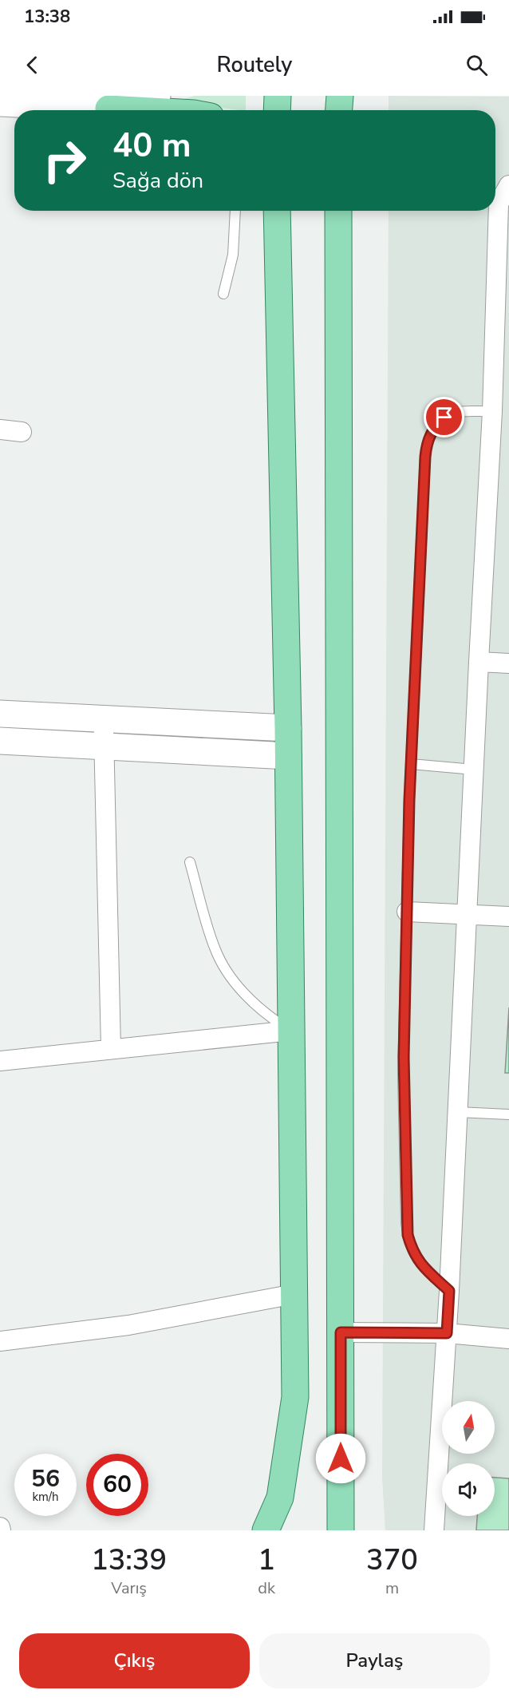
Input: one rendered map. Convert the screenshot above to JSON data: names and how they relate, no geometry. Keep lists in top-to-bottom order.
{
  "north": "top",
  "page": {
    "status": "13:38",
    "header": "Routely",
    "turn": ["40 m", "Sağa dön"],
    "speed": "56 km/h",
    "limit": "60",
    "eta": [
      "13:39",
      "Varış",
      "1",
      "dk",
      "370",
      "m"
    ],
    "buttons": ["Çıkış", "Paylaş"]
  }
}
